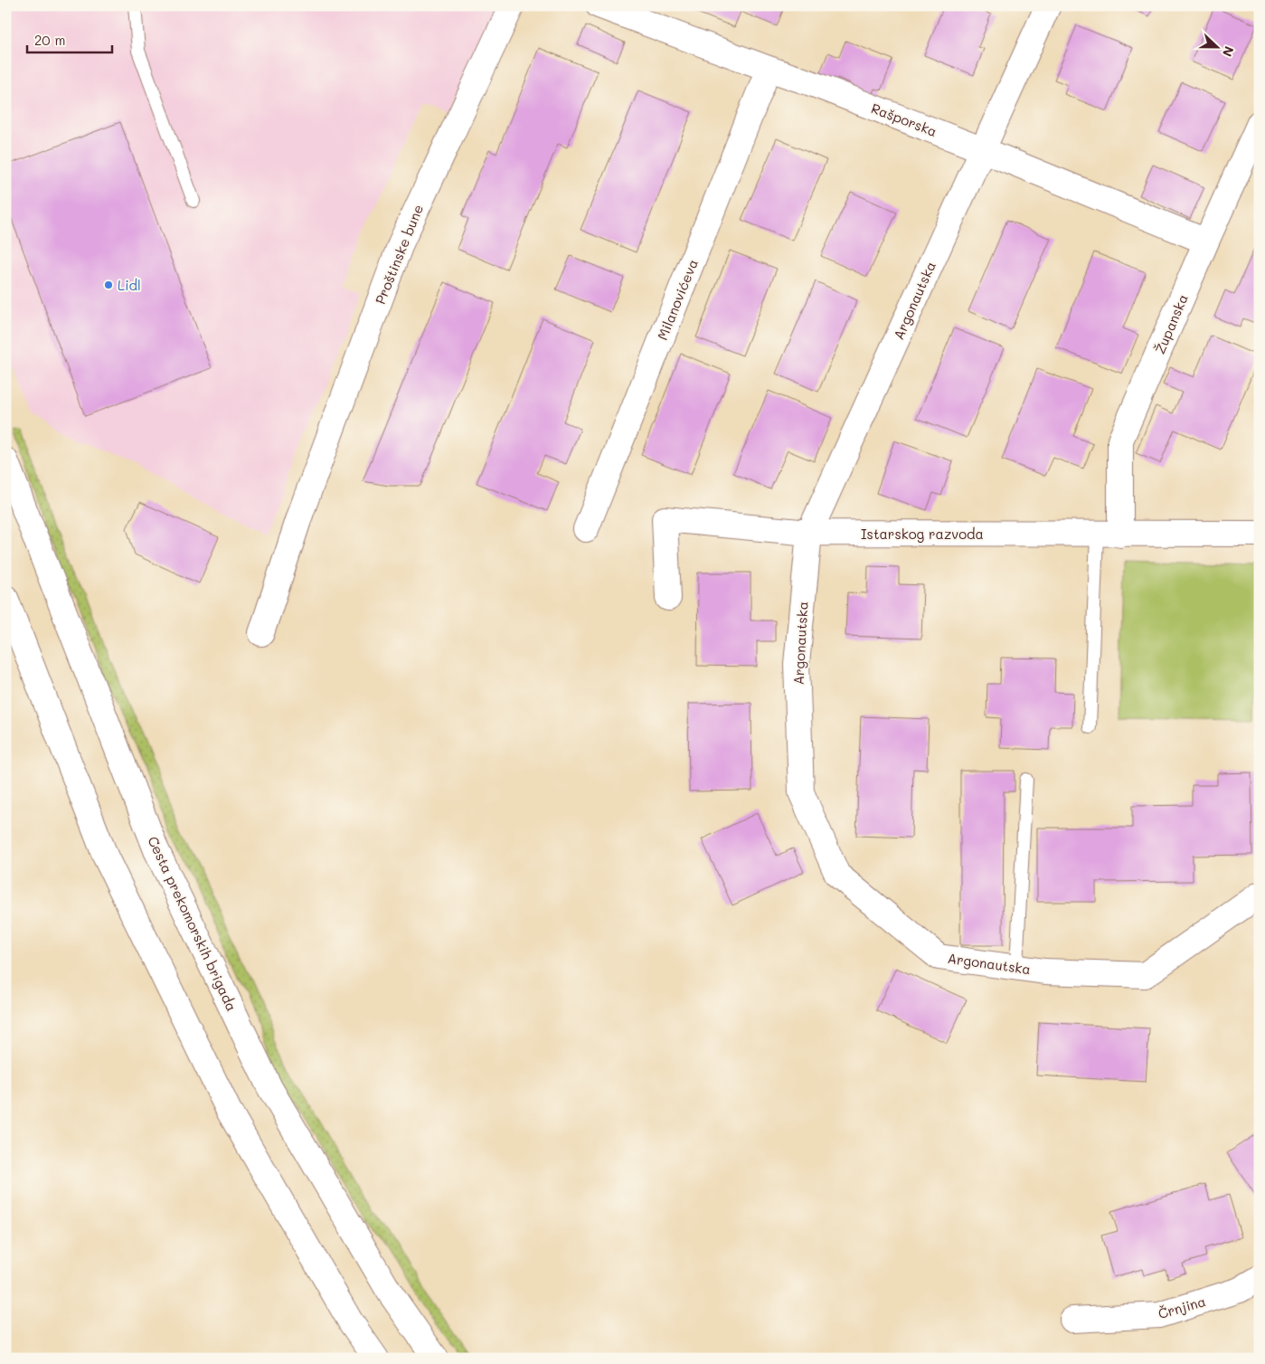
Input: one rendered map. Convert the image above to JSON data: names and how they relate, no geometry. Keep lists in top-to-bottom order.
{
  "streets": {
    "street": [
      "Rašporska",
      "Proštinske bune",
      "Milanovićeva",
      "Argonautska",
      "Županska",
      "Istarskog razvoda",
      "Cesta prekomorskih brigada",
      "Črnjina"
    ]
  },
  "crossings": [
    ["Rašporska", "Milanovićeva"],
    ["Rašporska", "Argonautska"],
    ["Rašporska", "Županska"],
    ["Argonautska", "Istarskog razvoda"],
    ["Županska", "Istarskog razvoda"]
  ],
  "places": ["Lidl"],
  "scale_bar": "20 m",
  "north": "right"
}
